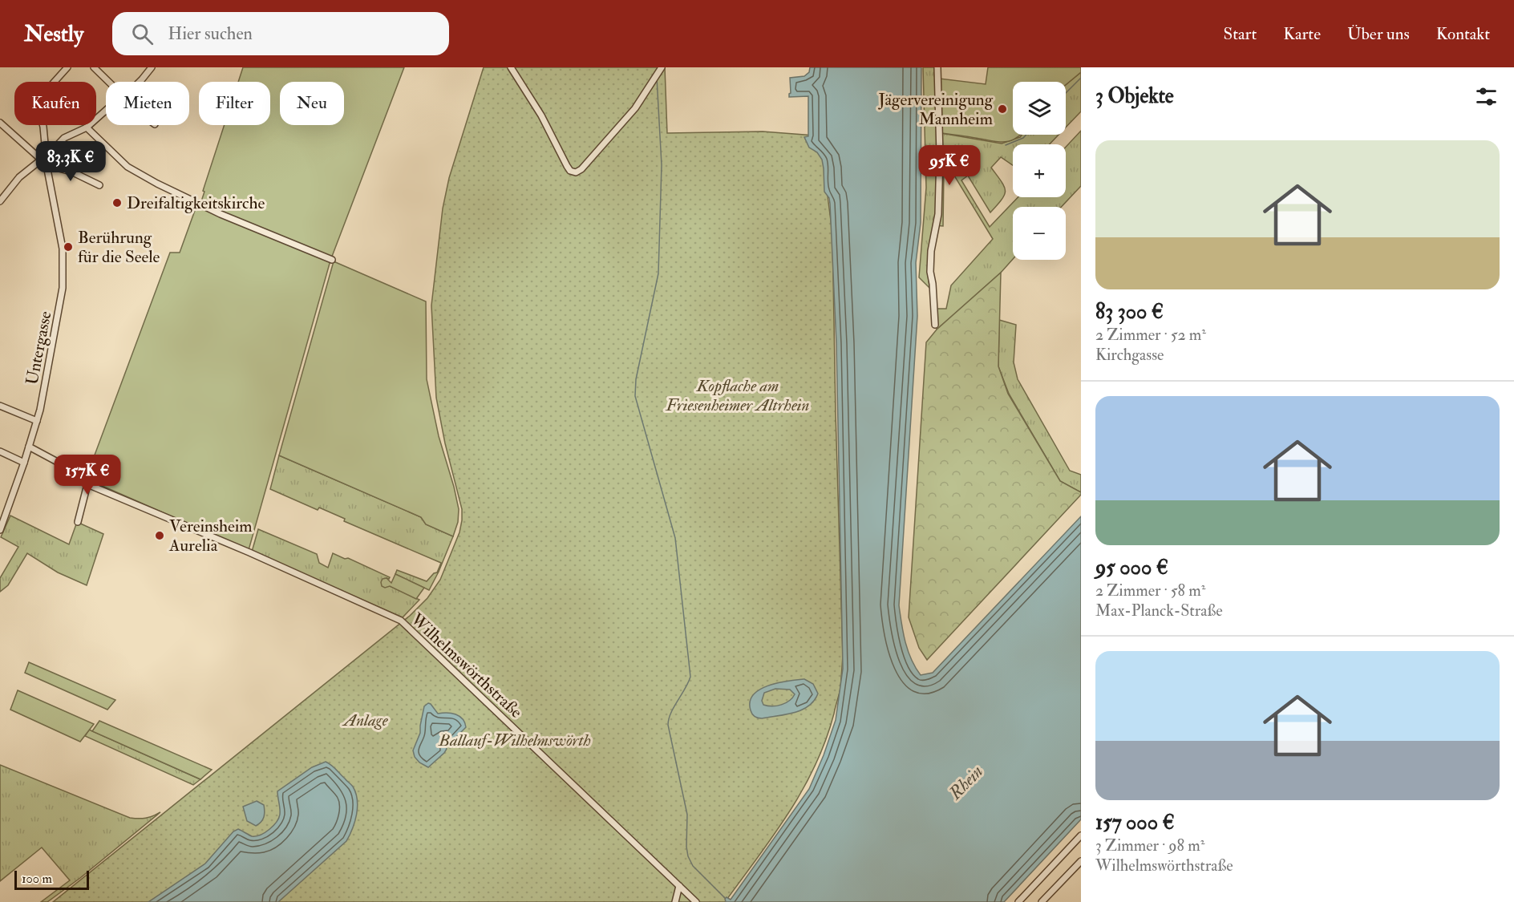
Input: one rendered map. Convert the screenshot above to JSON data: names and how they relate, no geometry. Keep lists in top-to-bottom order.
{
  "streets": {
    "street": ["Untergasse", "Wilhelmswörthstraße"]
  },
  "crossings": [
    ["Untergasse", "Wilhelmswörthstraße"]
  ],
  "water": ["Rhein"],
  "parks": ["Kopflache am Friesenheimer Altrhein", "Anlage", "Ballauf-Wilhelmswörth"],
  "places": [
    "Jägervereinigung Mannheim",
    "Dreifaltigkeitskirche",
    "Berührung für die Seele",
    "Vereinsheim Aurelia"
  ],
  "scale_bar": "100 m",
  "page": {
    "header": "Nestly",
    "search": "Hier suchen",
    "nav": [
      "Start",
      "Karte",
      "Über uns",
      "Kontakt"
    ],
    "heading": "3 Objekte",
    "map_buttons": ["+", "−"],
    "chip": [
      "Kaufen",
      "Mieten",
      "Filter",
      "Neu"
    ],
    "list": [
      {
        "name": "83 300 €",
        "note": "2 Zimmer · 52 m² · Kirchgasse"
      },
      {
        "name": "95 000 €",
        "note": "2 Zimmer · 58 m² · Max-Planck-Straße"
      },
      {
        "name": "157 000 €",
        "note": "3 Zimmer · 98 m² · Wilhelmswörthstraße"
      }
    ],
    "price": ["83.3K €", "95K €", "157K €"],
    "scale": "100 m"
  }
}
